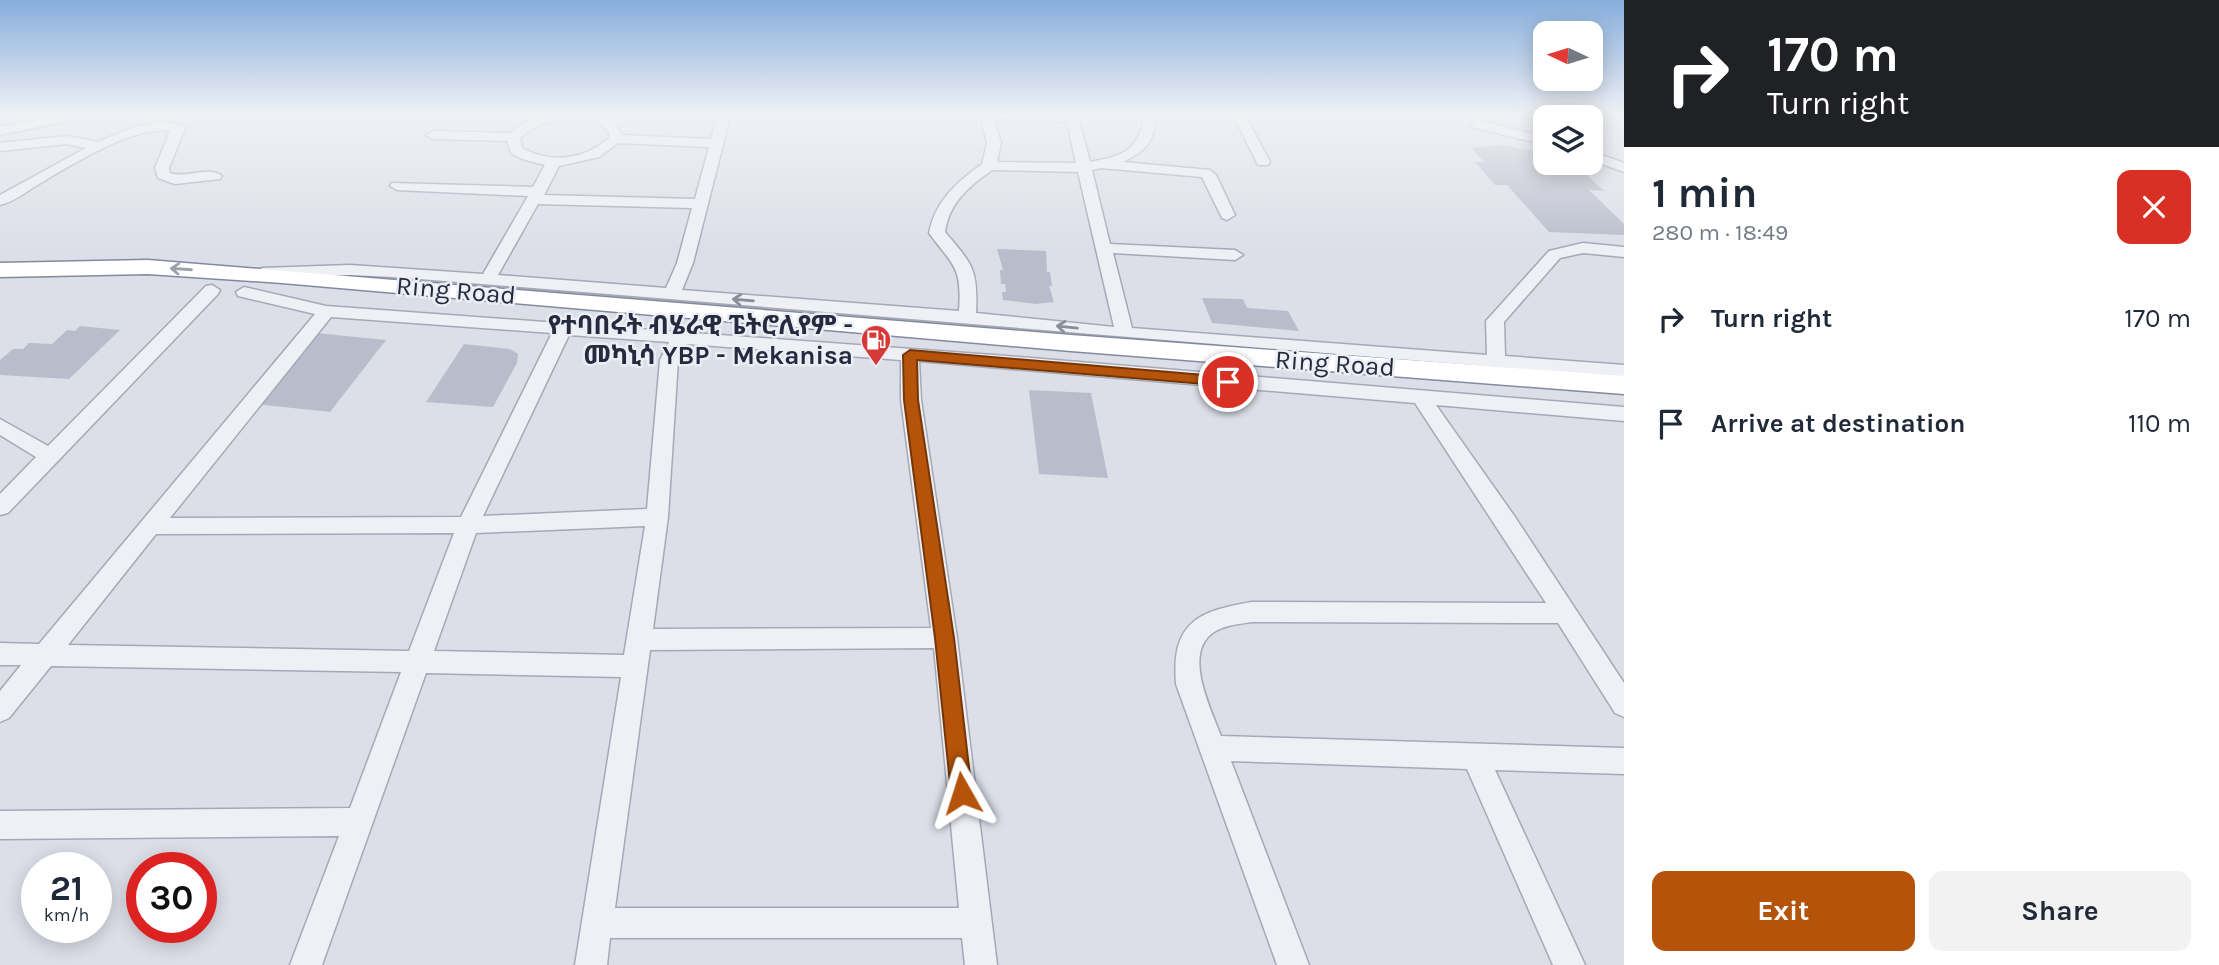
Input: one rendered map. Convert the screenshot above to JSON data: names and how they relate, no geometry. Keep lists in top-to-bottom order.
{
  "streets": {
    "highway": ["Ring Road"]
  },
  "places": {
    "fuel station": ["የተባበሩት ብሄራዊ ፔትሮሊየም - መካኒሳ YBP - Mekanisa"]
  },
  "north": "left",
  "page": {
    "turn": ["170 m", "Turn right"],
    "heading": ["1 min", "280 m · 18:49"],
    "list": [
      {
        "name": "Turn right",
        "value": "170 m"
      },
      {
        "name": "Arrive at destination",
        "value": "110 m"
      }
    ],
    "speed": "21 km/h",
    "limit": "30",
    "buttons": ["Exit", "Share"]
  }
}
